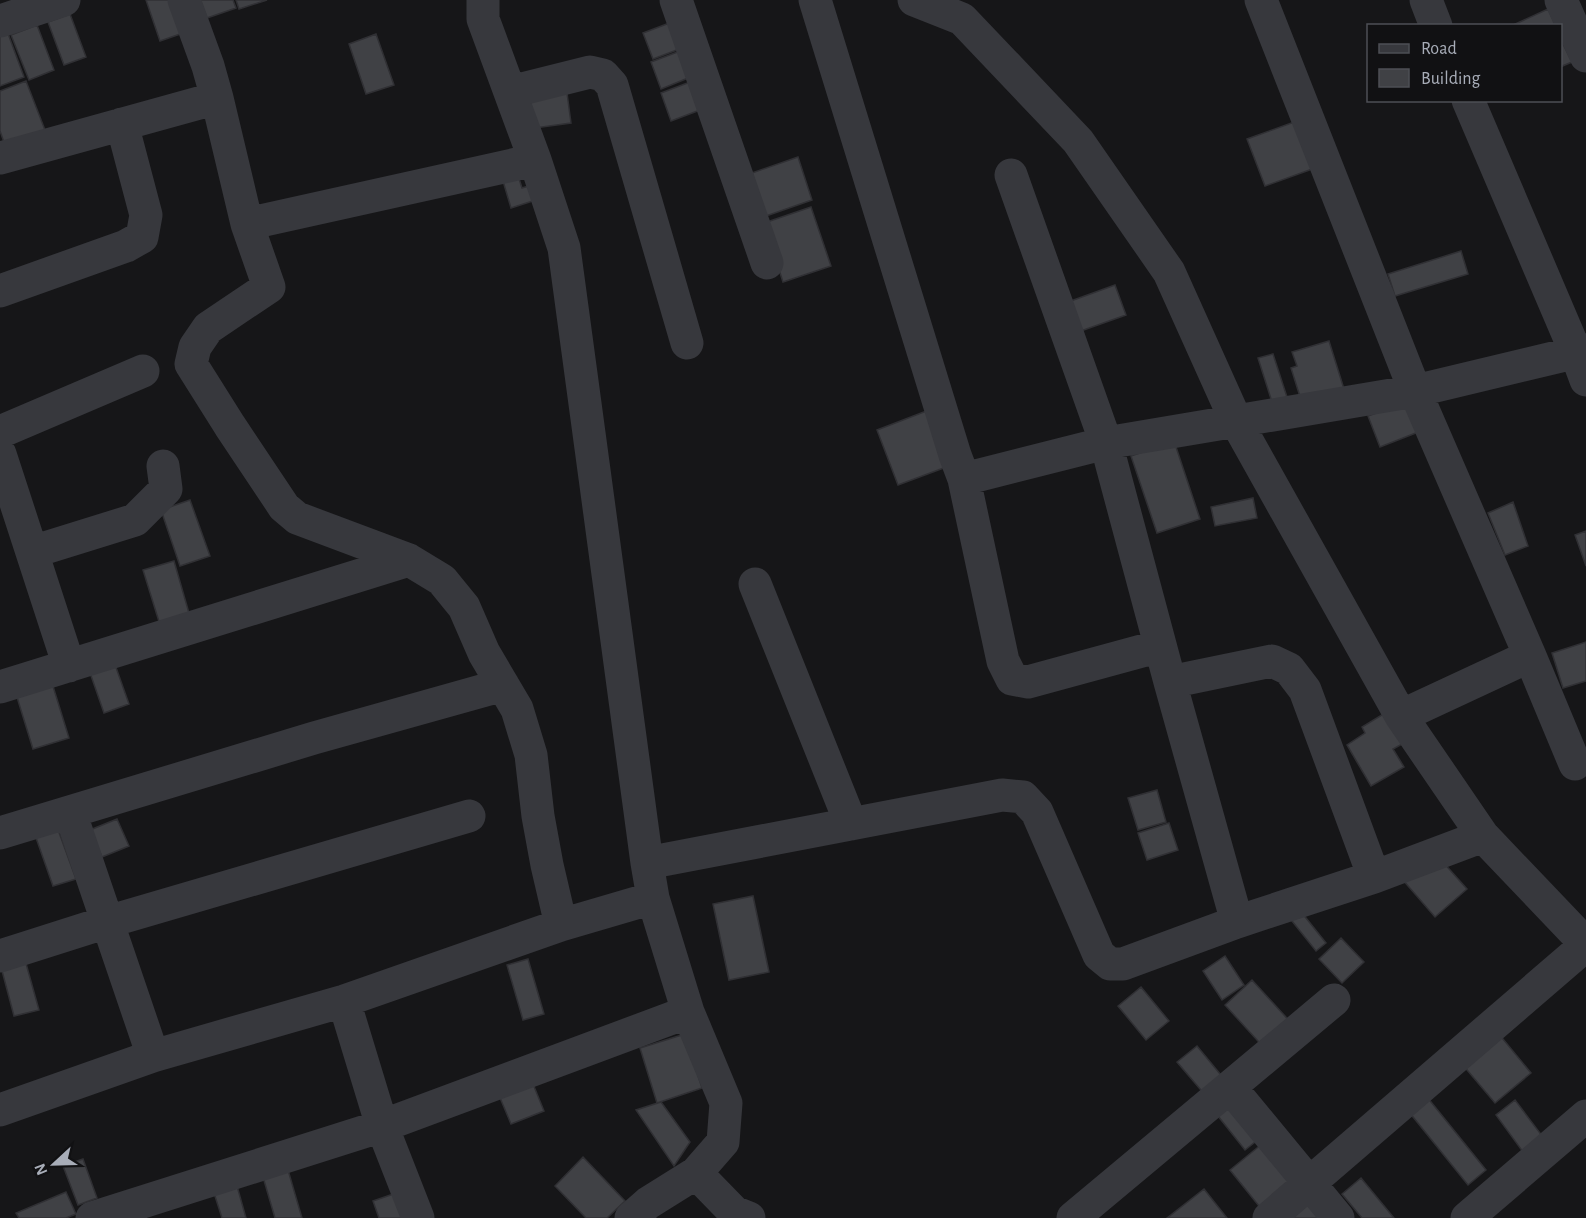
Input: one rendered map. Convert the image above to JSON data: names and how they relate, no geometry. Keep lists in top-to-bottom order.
{
  "legend": ["Road", "Building"],
  "north": "left"
}
